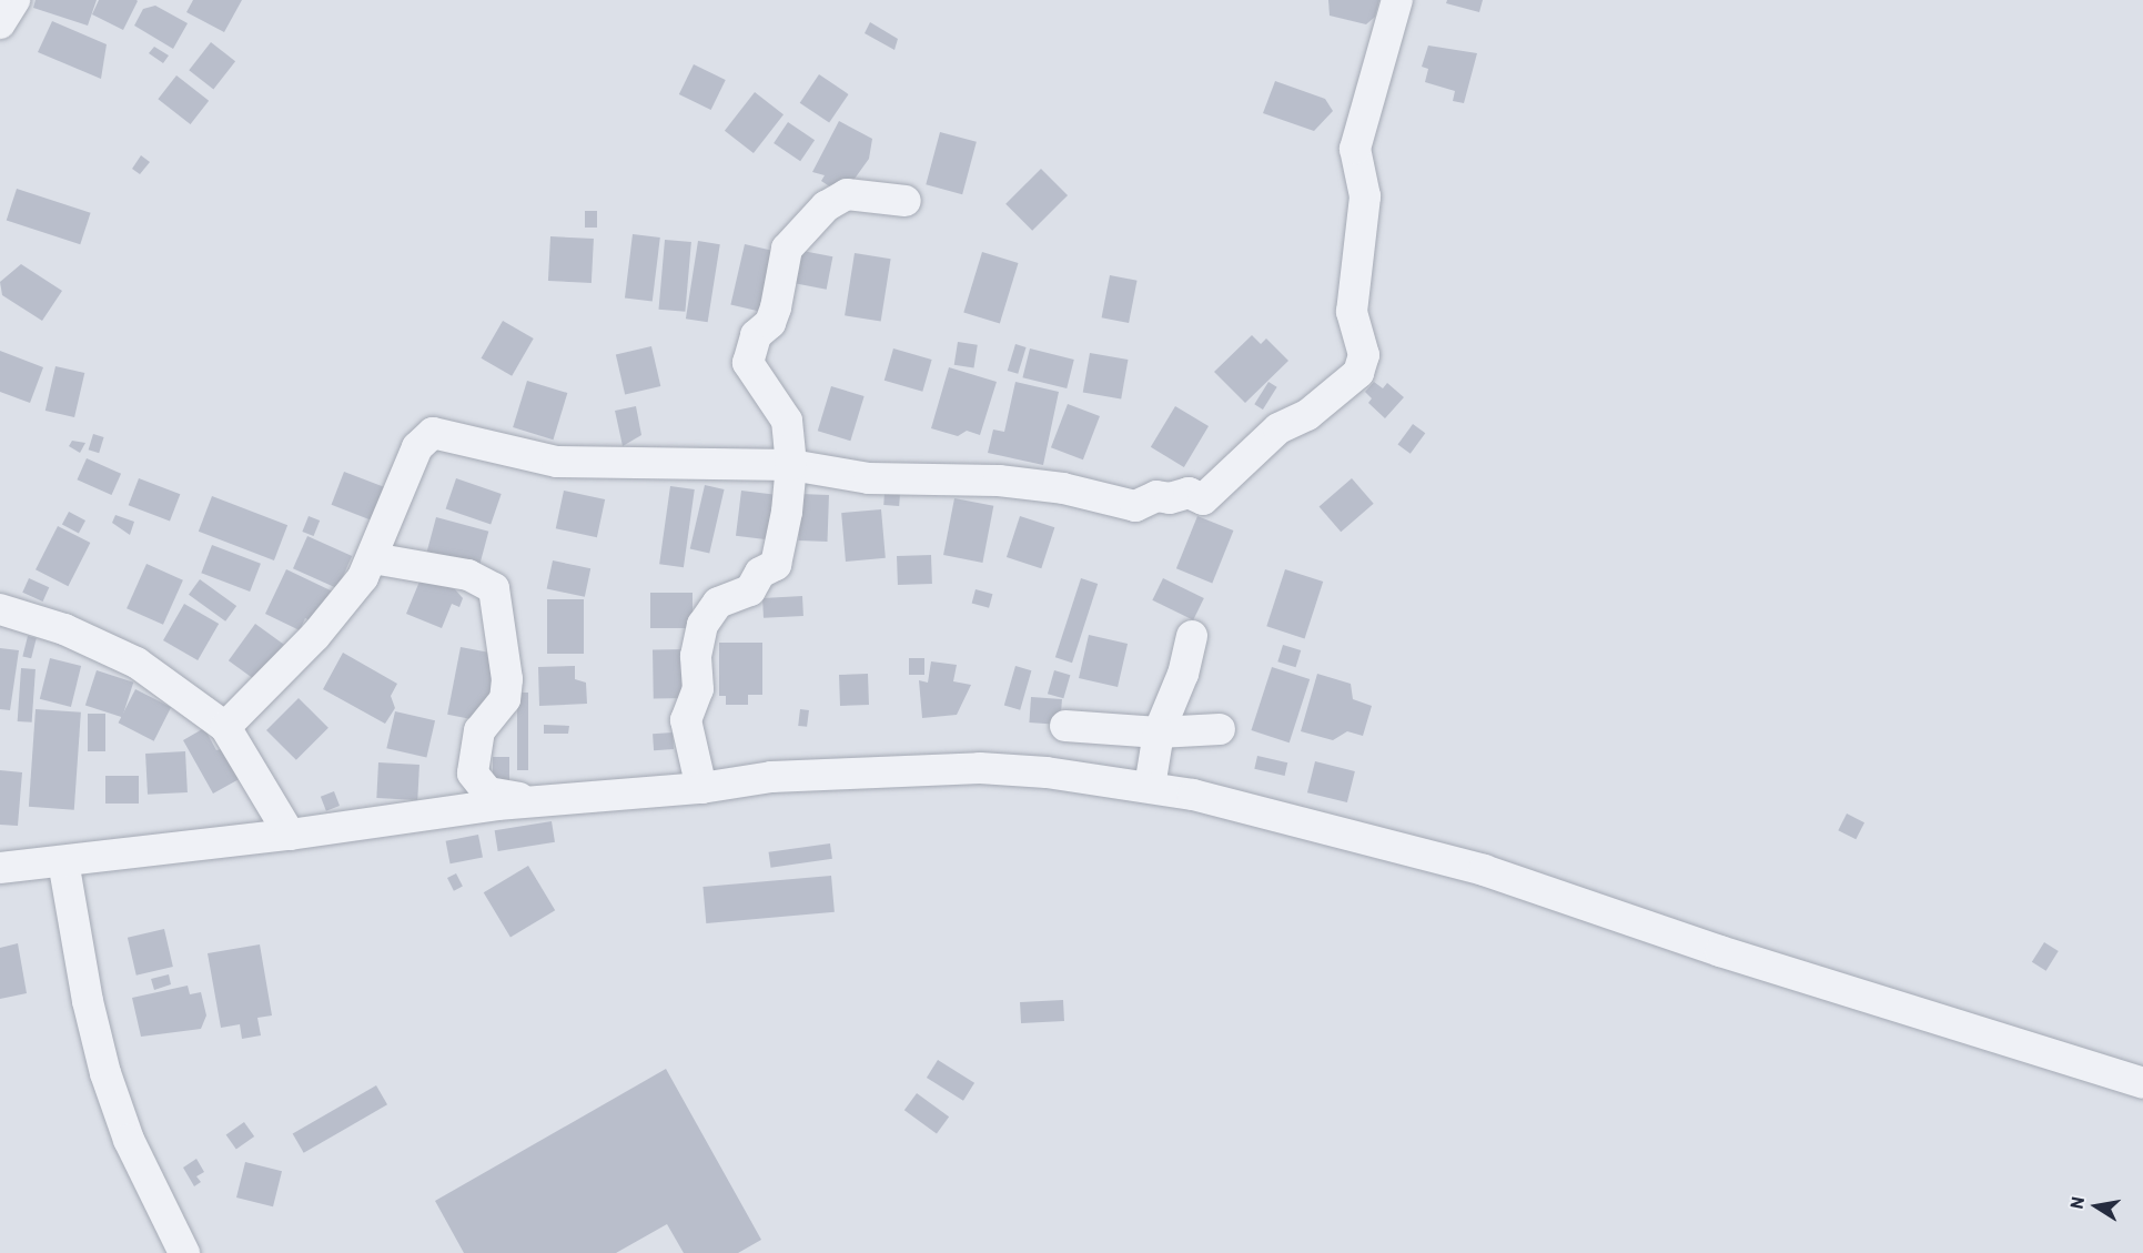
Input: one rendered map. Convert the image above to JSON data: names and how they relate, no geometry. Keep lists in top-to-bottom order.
{
  "north": "left"
}
